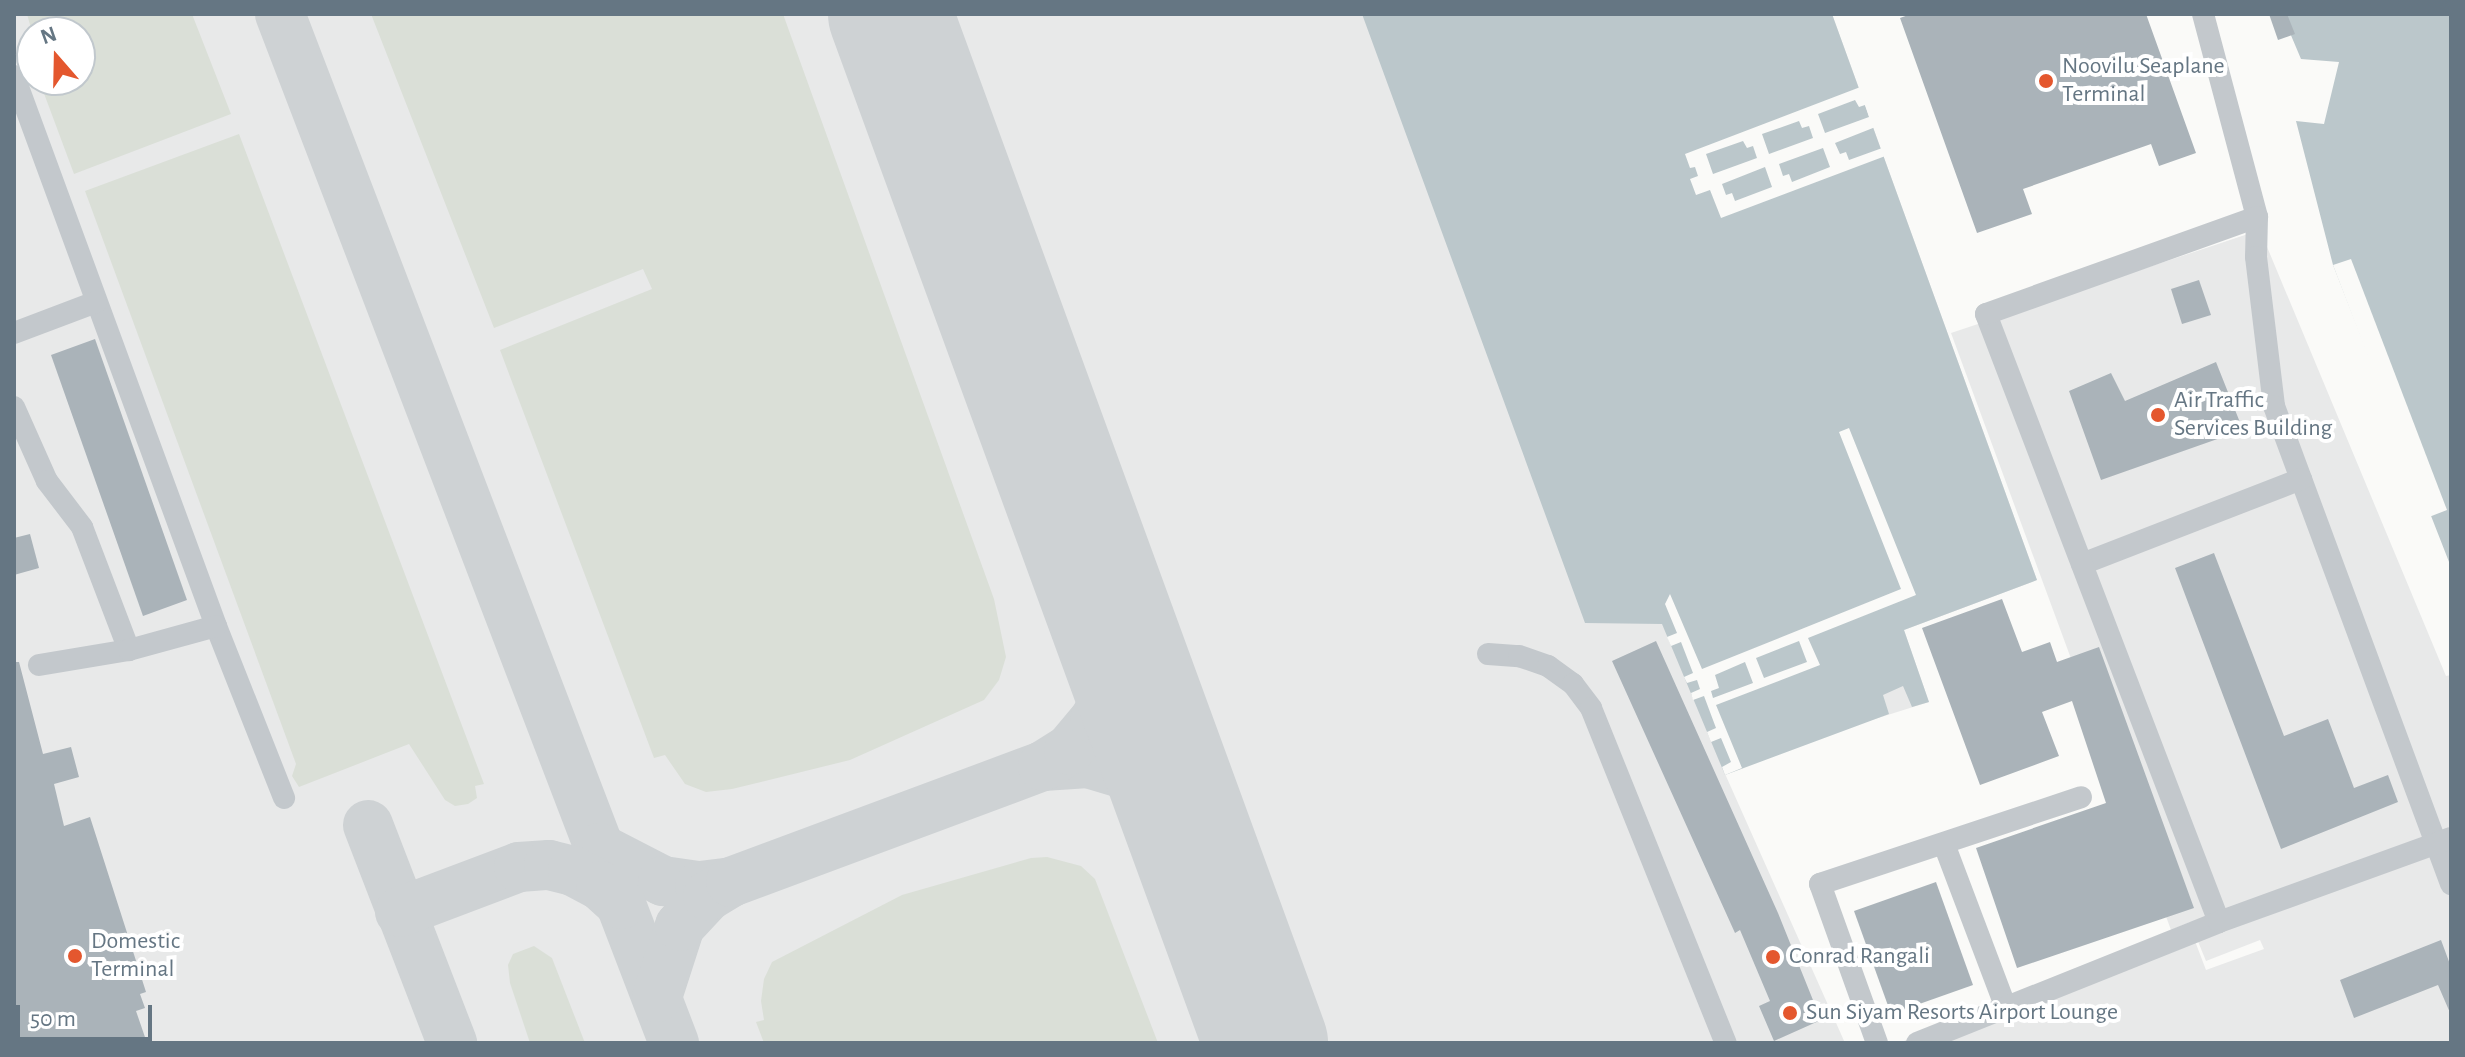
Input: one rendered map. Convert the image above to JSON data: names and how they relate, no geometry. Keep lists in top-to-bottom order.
{
  "places": [
    "Noovilu Seaplane Terminal",
    "Air Traffic Services Building",
    "Domestic Terminal",
    "Conrad Rangali",
    "Sun Siyam Resorts Airport Lounge"
  ],
  "scale_bar": "50 m",
  "north": "top"
}
